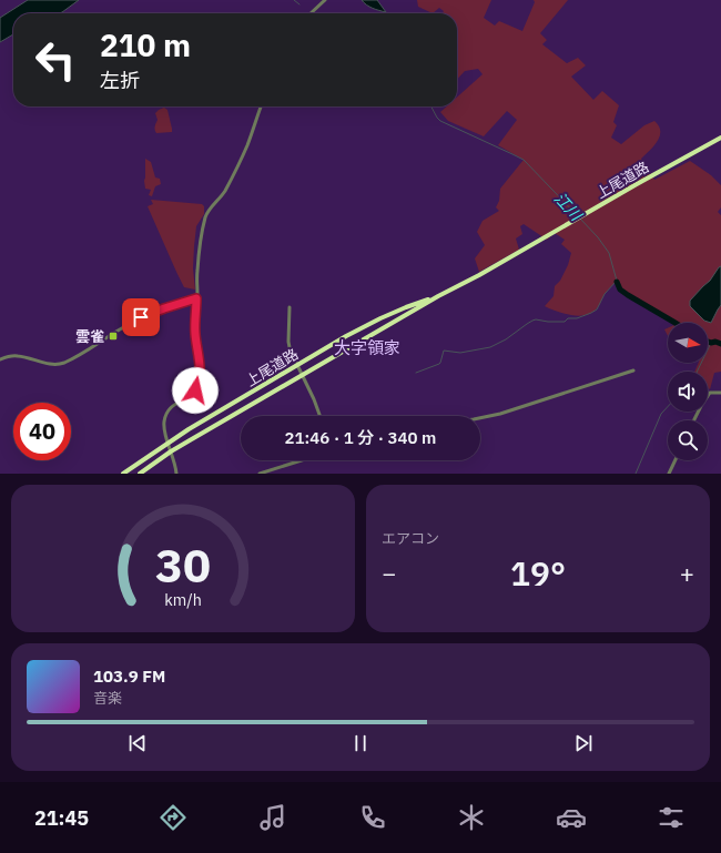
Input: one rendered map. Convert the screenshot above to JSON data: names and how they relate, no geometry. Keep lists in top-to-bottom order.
{
  "streets": {
    "highway": ["上尾道路"]
  },
  "districts": ["大字領家"],
  "water": ["江川"],
  "places": {
    "transit": ["雲雀"]
  },
  "north": "right",
  "page": {
    "turn": ["210 m", "左折"],
    "limit": "40",
    "trip": "21:46 · 1 分 · 340 m",
    "tile": "エアコン",
    "heat": ["−", "19°", "+"],
    "song": ["103.9 FM", "音楽"],
    "tabs": "21:45",
    "gauge": ["30", "km/h"]
  }
}
